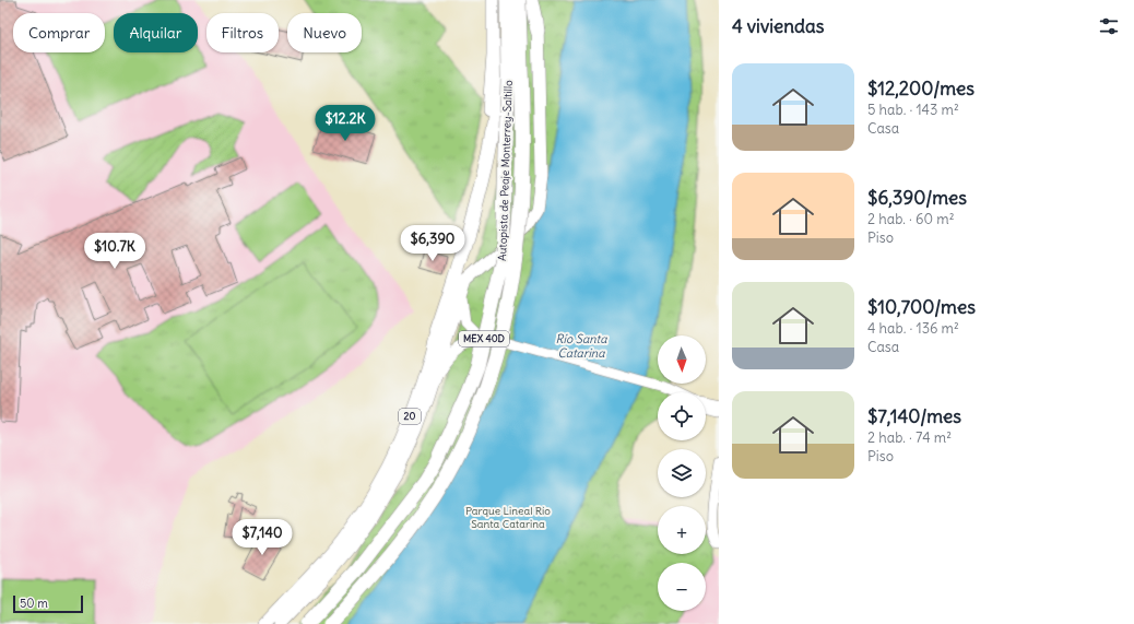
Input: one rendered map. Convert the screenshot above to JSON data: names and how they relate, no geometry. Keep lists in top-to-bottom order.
{
  "streets": {
    "highway": ["Autopista de Peaje Monterrey-Saltillo", "MEX 40D"],
    "main road": ["20"]
  },
  "water": ["Río Santa Catarina"],
  "parks": ["Parque Lineal Río Santa Catarina"],
  "scale_bar": "50 m",
  "north": "bottom",
  "page": {
    "heading": "4 viviendas",
    "chip": [
      "Comprar",
      "Alquilar",
      "Filtros",
      "Nuevo"
    ],
    "list": [
      {
        "name": "$12,200/mes",
        "note": "5 hab. · 143 m² · Casa"
      },
      {
        "name": "$6,390/mes",
        "note": "2 hab. · 60 m² · Piso"
      },
      {
        "name": "$10,700/mes",
        "note": "4 hab. · 136 m² · Casa"
      },
      {
        "name": "$7,140/mes",
        "note": "2 hab. · 74 m² · Piso"
      }
    ],
    "price": [
      "$12.2K",
      "$6,390",
      "$10.7K",
      "$7,140"
    ],
    "map_buttons": ["+", "−"],
    "scale": "50 m"
  }
}
